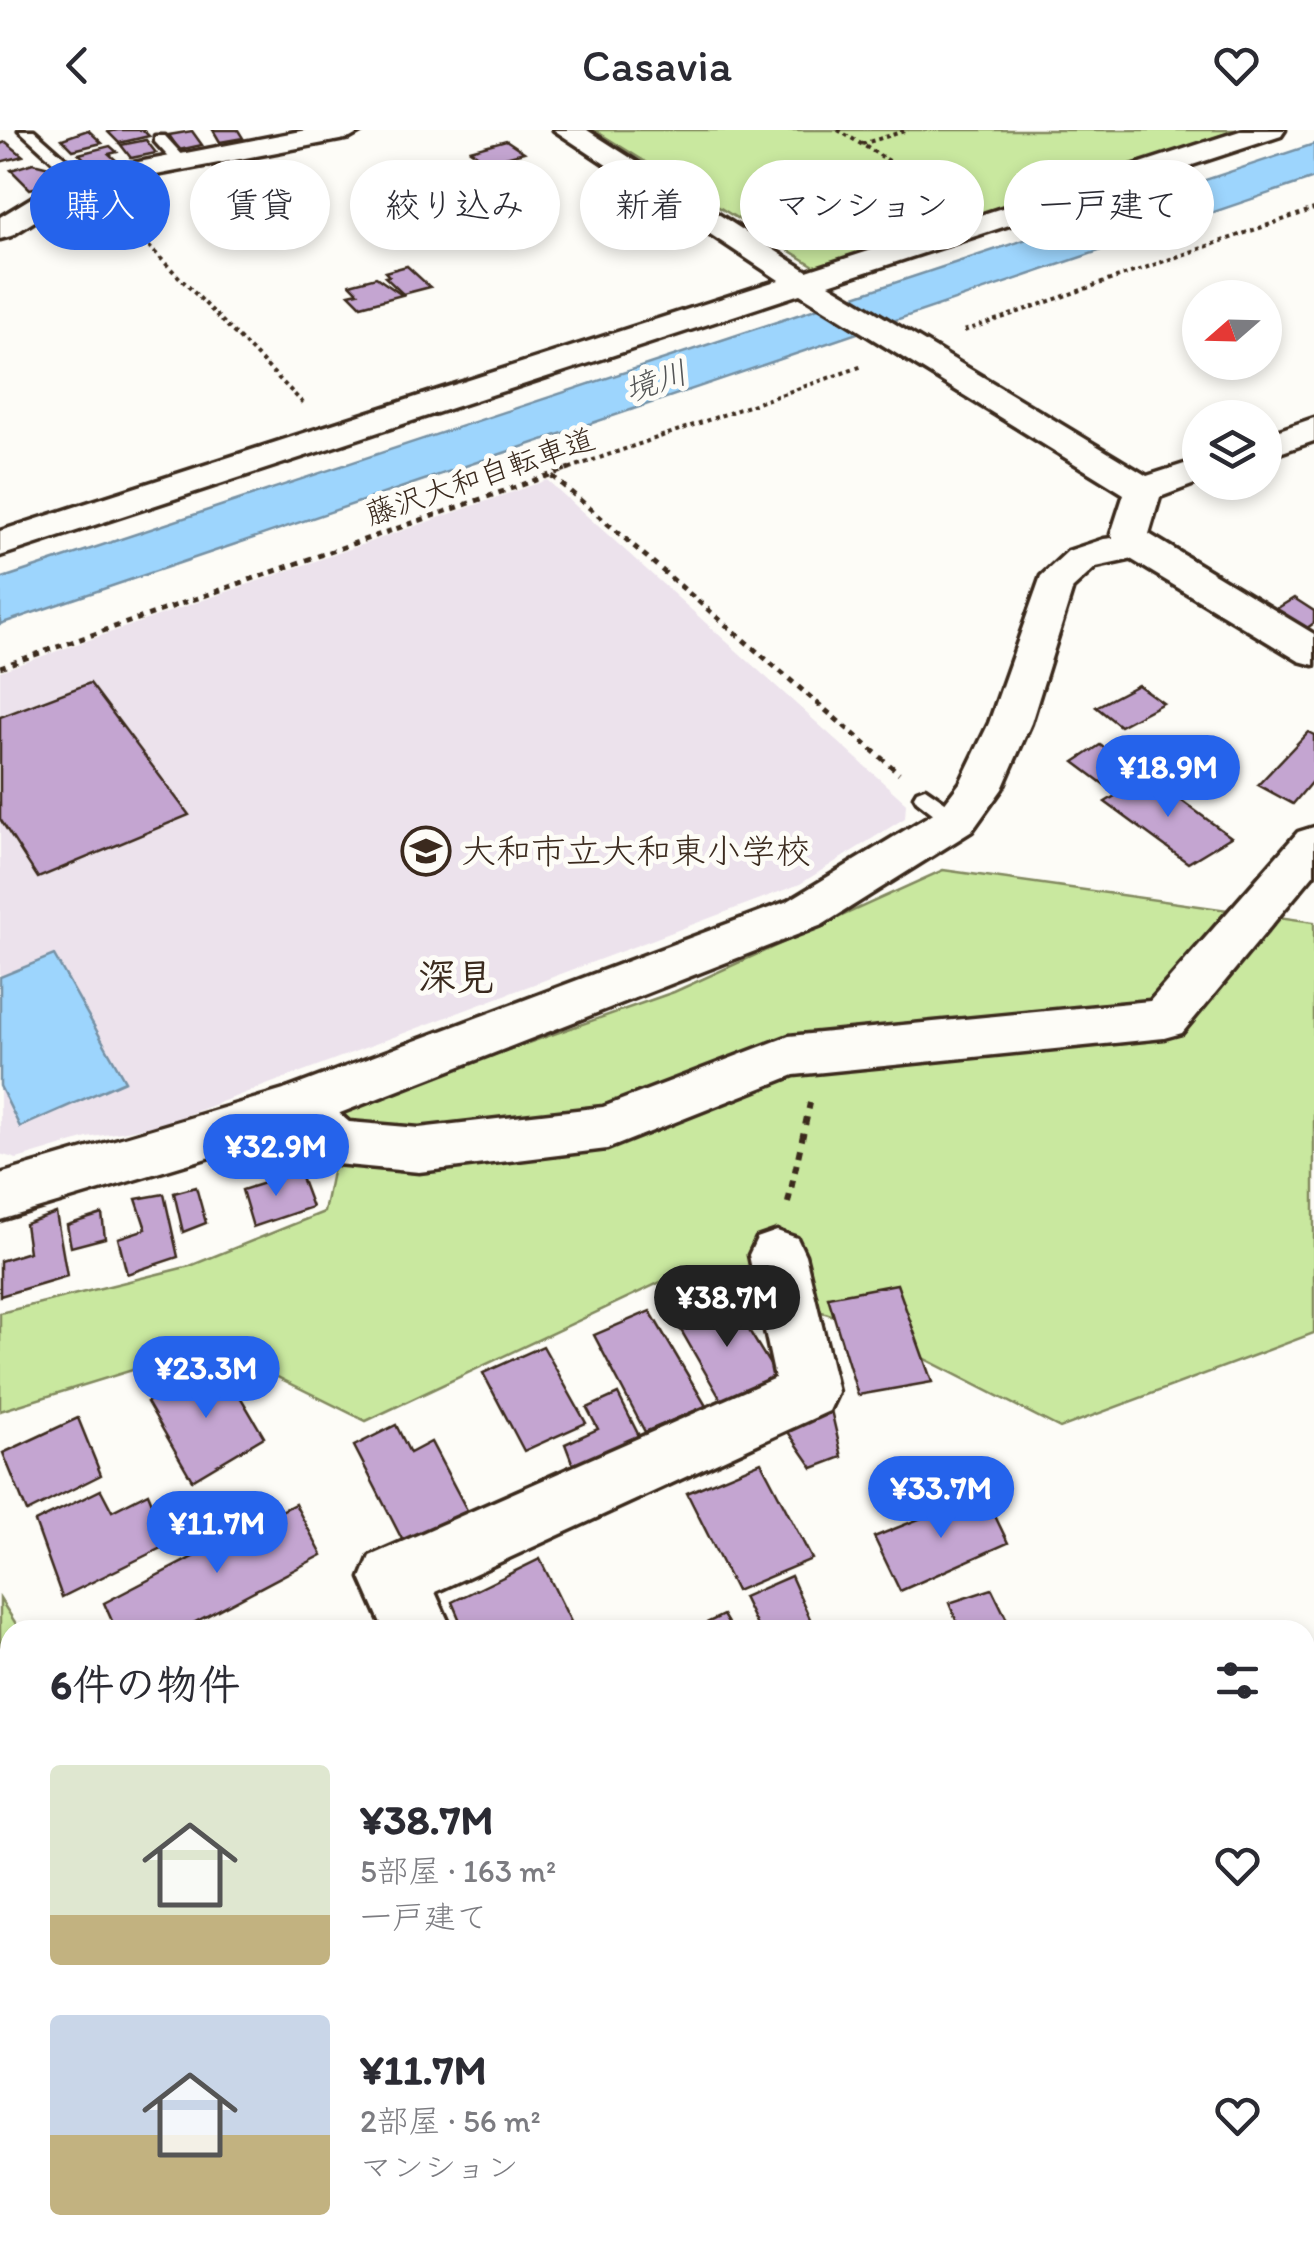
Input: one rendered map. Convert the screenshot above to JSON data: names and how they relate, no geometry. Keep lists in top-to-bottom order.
{
  "streets": {
    "path": ["藤沢大和自転車道"]
  },
  "districts": ["深見"],
  "water": ["境川"],
  "places": {
    "school or university": ["大和市立大和東小学校"]
  },
  "north": "left",
  "page": {
    "header": "Casavia",
    "chip": [
      "購入",
      "賃貸",
      "絞り込み",
      "新着",
      "マンション",
      "一戸建て"
    ],
    "price": [
      "¥18.9M",
      "¥32.9M",
      "¥38.7M",
      "¥23.3M",
      "¥33.7M",
      "¥11.7M"
    ],
    "heading": "6件の物件",
    "list": [
      {
        "name": "¥38.7M",
        "note": "5部屋 · 163 m² · 一戸建て"
      },
      {
        "name": "¥11.7M",
        "note": "2部屋 · 56 m² · マンション"
      }
    ]
  }
}
